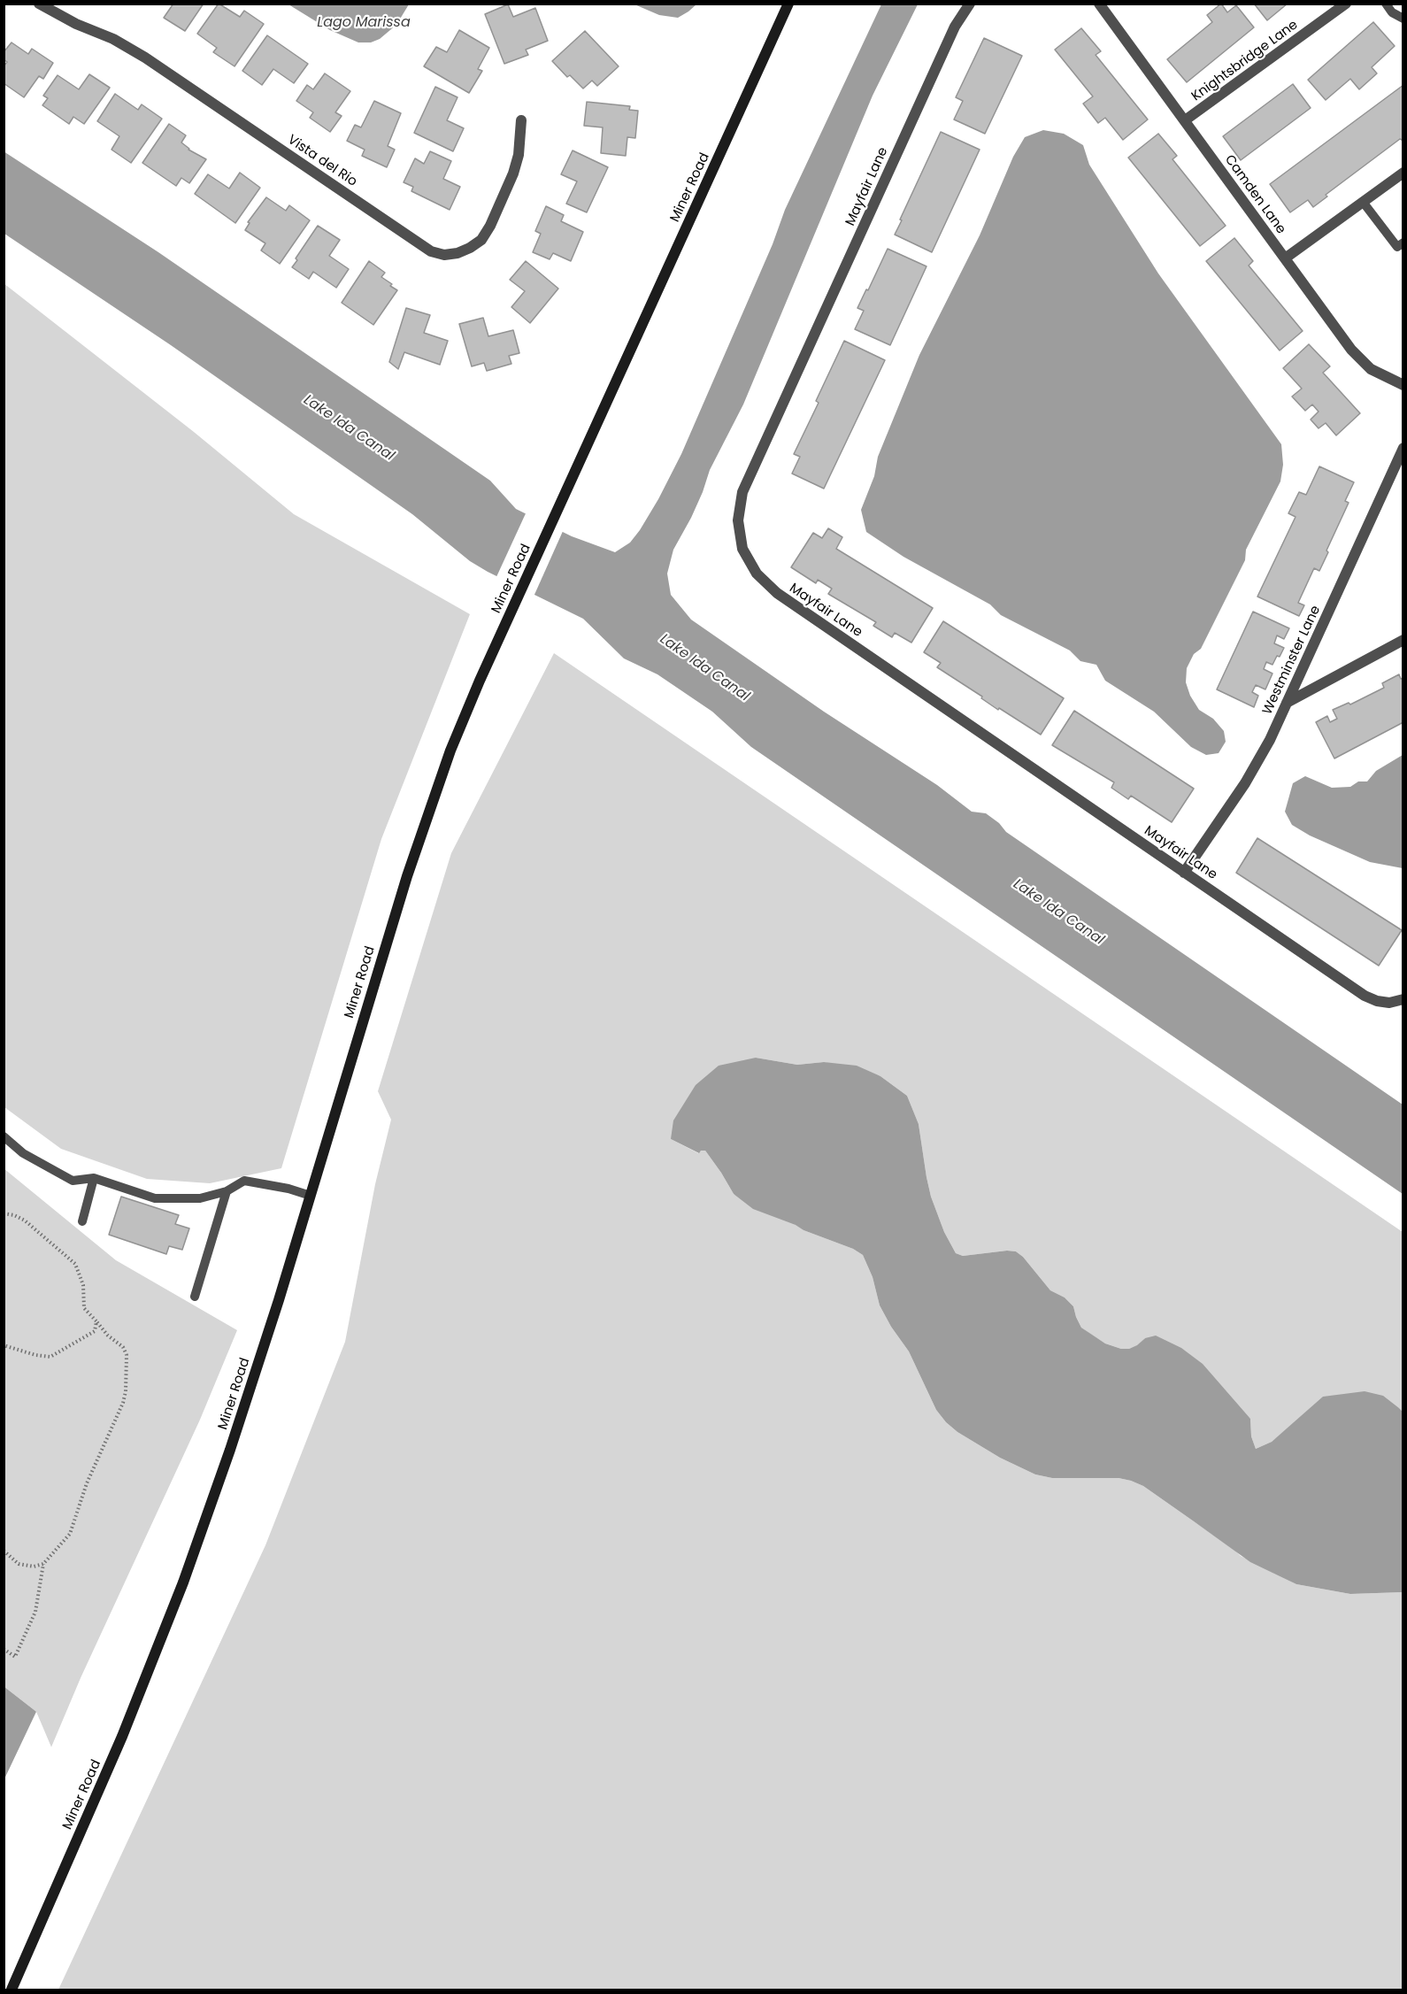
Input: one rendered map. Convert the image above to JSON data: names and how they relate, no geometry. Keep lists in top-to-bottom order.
{
  "streets": {
    "street": [
      "Knightsbridge Lane",
      "Vista del Rio",
      "Mayfair Lane",
      "Miner Road",
      "Camden Lane",
      "Westminster Lane"
    ]
  },
  "crossings": [
    ["Knightsbridge Lane", "Camden Lane"],
    ["Mayfair Lane", "Westminster Lane"]
  ],
  "water": ["Lago Marissa", "Lake Ida Canal"]
}
